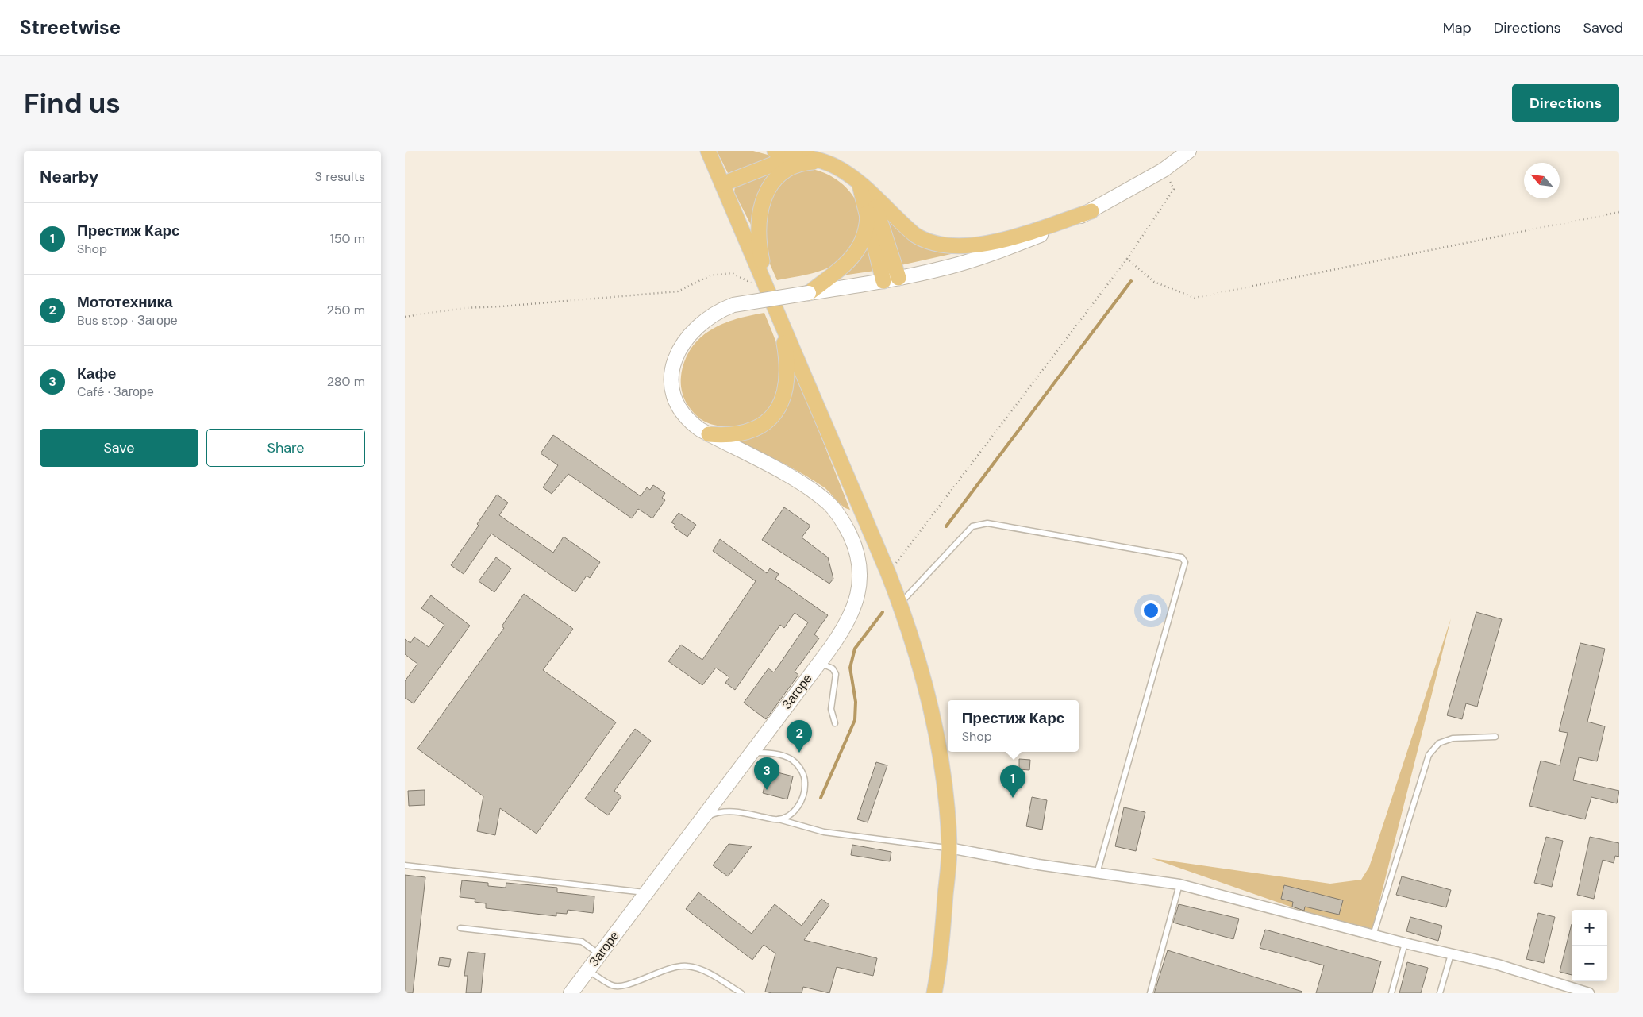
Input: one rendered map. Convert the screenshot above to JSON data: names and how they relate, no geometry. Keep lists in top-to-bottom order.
{
  "streets": {
    "street": ["Загоре"]
  },
  "north": "top left",
  "page": {
    "header": "Streetwise",
    "nav": ["Map", "Directions", "Saved"],
    "buttons": [
      "Directions",
      ["Save", "Share"]
    ],
    "title": "Find us",
    "heading": ["Nearby", "3 results"],
    "list": [
      {
        "mark": "1",
        "name": "Престиж Карс",
        "note": "Shop",
        "value": "150 m"
      },
      {
        "mark": "2",
        "name": "Мототехника",
        "note": "Bus stop · Загоре",
        "value": "250 m"
      },
      {
        "mark": "3",
        "name": "Кафе",
        "note": "Café · Загоре",
        "value": "280 m"
      }
    ],
    "popup": ["Престиж Карс", "Shop"],
    "pins": ["2", "3", "1"],
    "map_buttons": ["+", "−"]
  }
}
